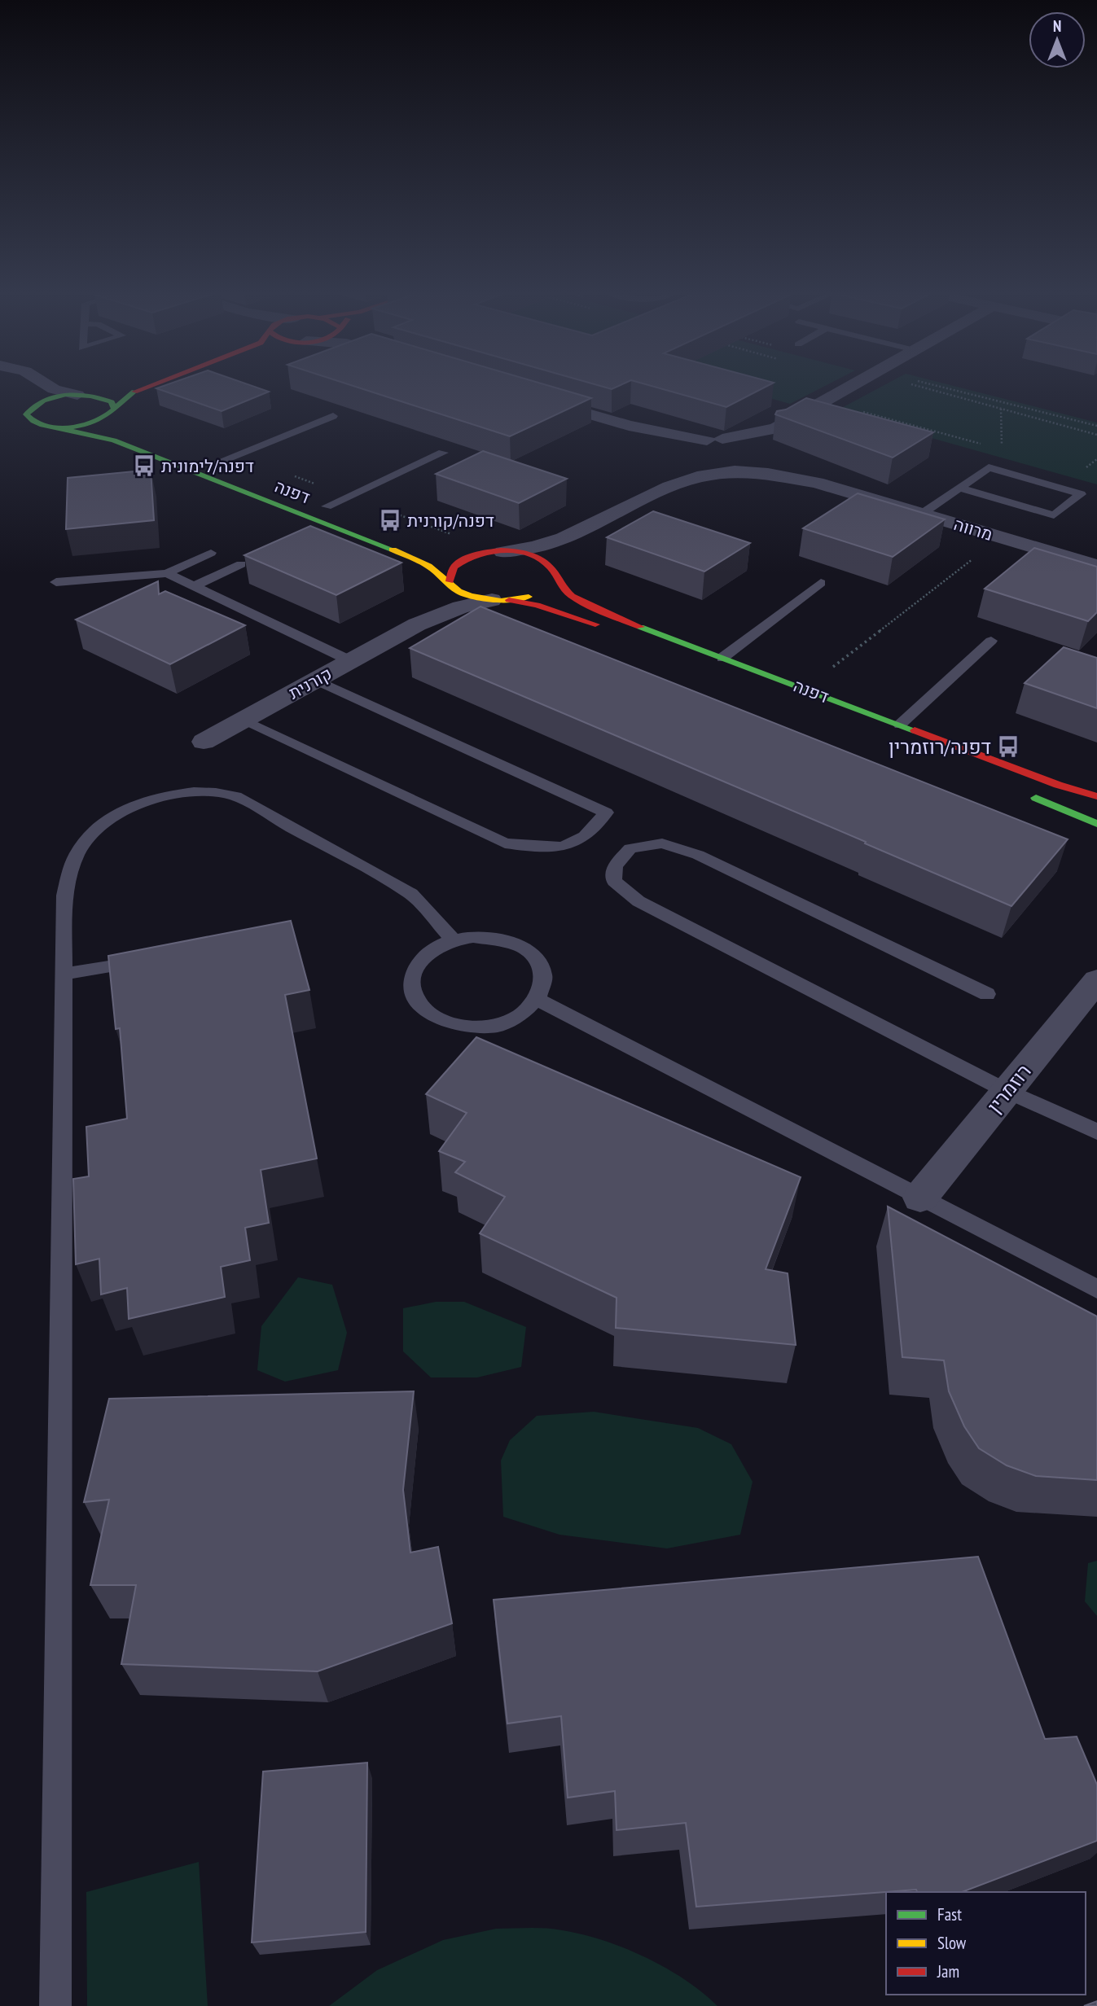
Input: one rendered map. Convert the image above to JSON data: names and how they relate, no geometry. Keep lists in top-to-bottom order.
{
  "streets": {
    "street": [
      "דפנה",
      "מרווה",
      "קורנית",
      "רוזמרין"
    ]
  },
  "crossings": [
    ["דפנה", "קורנית"]
  ],
  "places": {
    "bus stop": ["דפנה/לימונית", "דפנה/קורנית", "דפנה/רוזמרין"]
  },
  "legend": ["Fast", "Slow", "Jam"],
  "north": "top"
}
